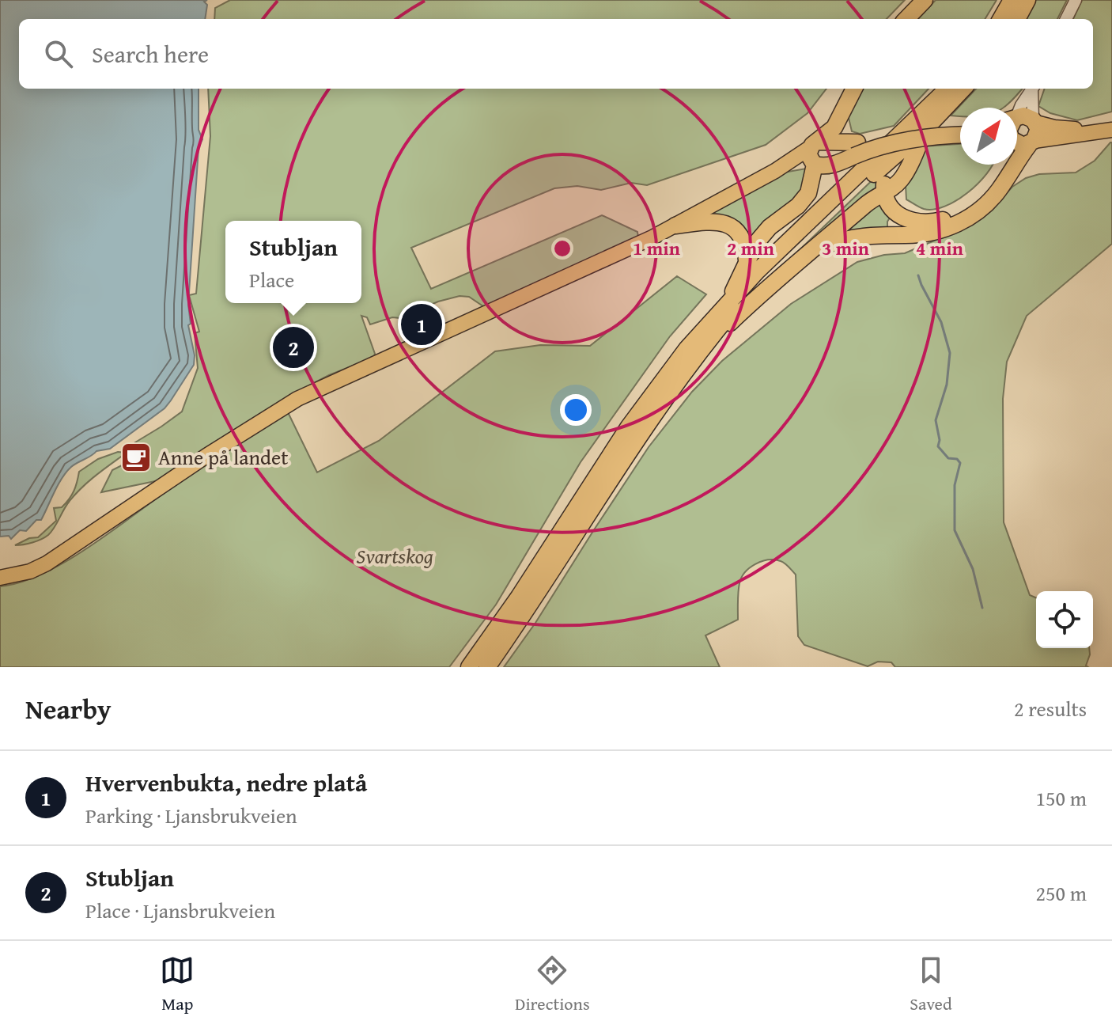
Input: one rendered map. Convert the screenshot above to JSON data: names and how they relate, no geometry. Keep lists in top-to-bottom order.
{
  "parks": ["Svartskog"],
  "places": {
    "cafe": ["Anne på landet"]
  },
  "north": "top right",
  "page": {
    "search": "Search here",
    "popup": ["Stubljan", "Place"],
    "pins": ["1", "2"],
    "heading": ["Nearby", "2 results"],
    "list": [
      {
        "mark": "1",
        "name": "Hvervenbukta, nedre platå",
        "note": "Parking · Ljansbrukveien",
        "value": "150 m"
      },
      {
        "mark": "2",
        "name": "Stubljan",
        "note": "Place · Ljansbrukveien",
        "value": "250 m"
      }
    ],
    "nav": ["Map", "Directions", "Saved"]
  },
  "rings": [
    "1 min",
    "2 min",
    "3 min",
    "4 min"
  ]
}
